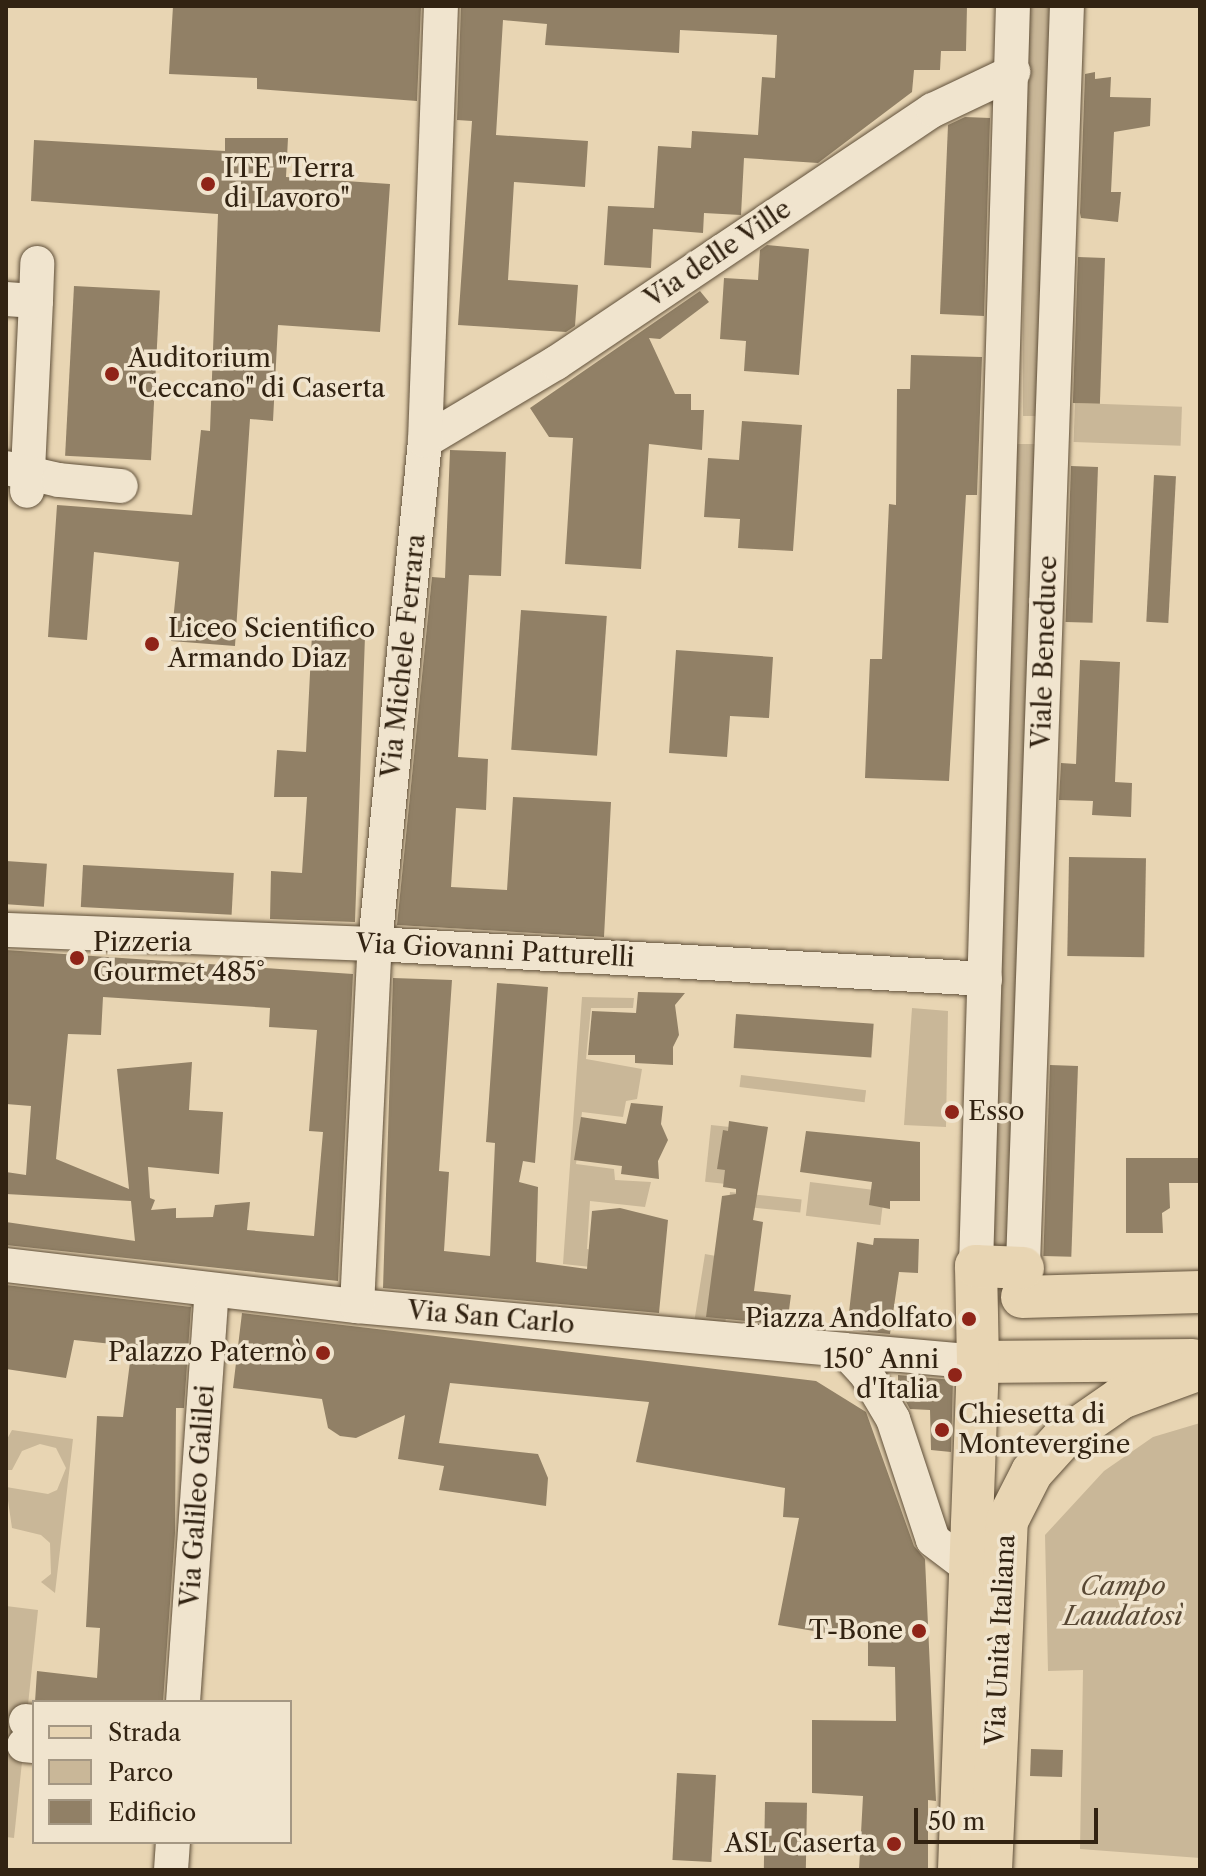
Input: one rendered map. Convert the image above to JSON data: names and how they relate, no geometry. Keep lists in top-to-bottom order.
{
  "streets": {
    "main road": ["Via Unità Italiana"],
    "street": [
      "Via delle Ville",
      "Viale Beneduce",
      "Via Michele Ferrara",
      "Via Giovanni Patturelli",
      "Via San Carlo",
      "Via Galileo Galilei"
    ]
  },
  "crossings": [
    ["Via delle Ville", "Viale Beneduce"],
    ["Via delle Ville", "Via Michele Ferrara"],
    ["Viale Beneduce", "Via Giovanni Patturelli"],
    ["Via Michele Ferrara", "Via Giovanni Patturelli"],
    ["Via Michele Ferrara", "Via San Carlo"],
    ["Via San Carlo", "Via Galileo Galilei"],
    ["Via San Carlo", "Via Unità Italiana"]
  ],
  "parks": ["Campo Laudatosì"],
  "places": [
    "ITE \"Terra di Lavoro\"",
    "Auditorium \"Ceccano\" di Caserta",
    "Liceo Scientifico Armando Diaz",
    "Pizzeria Gourmet 485°",
    "Esso",
    "Piazza Andolfato",
    "Palazzo Paternò",
    "150° Anni d'Italia",
    "Chiesetta di Montevergine",
    "T-Bone",
    "ASL Caserta"
  ],
  "legend": ["Strada", "Parco", "Edificio"],
  "scale_bar": "50 m"
}
